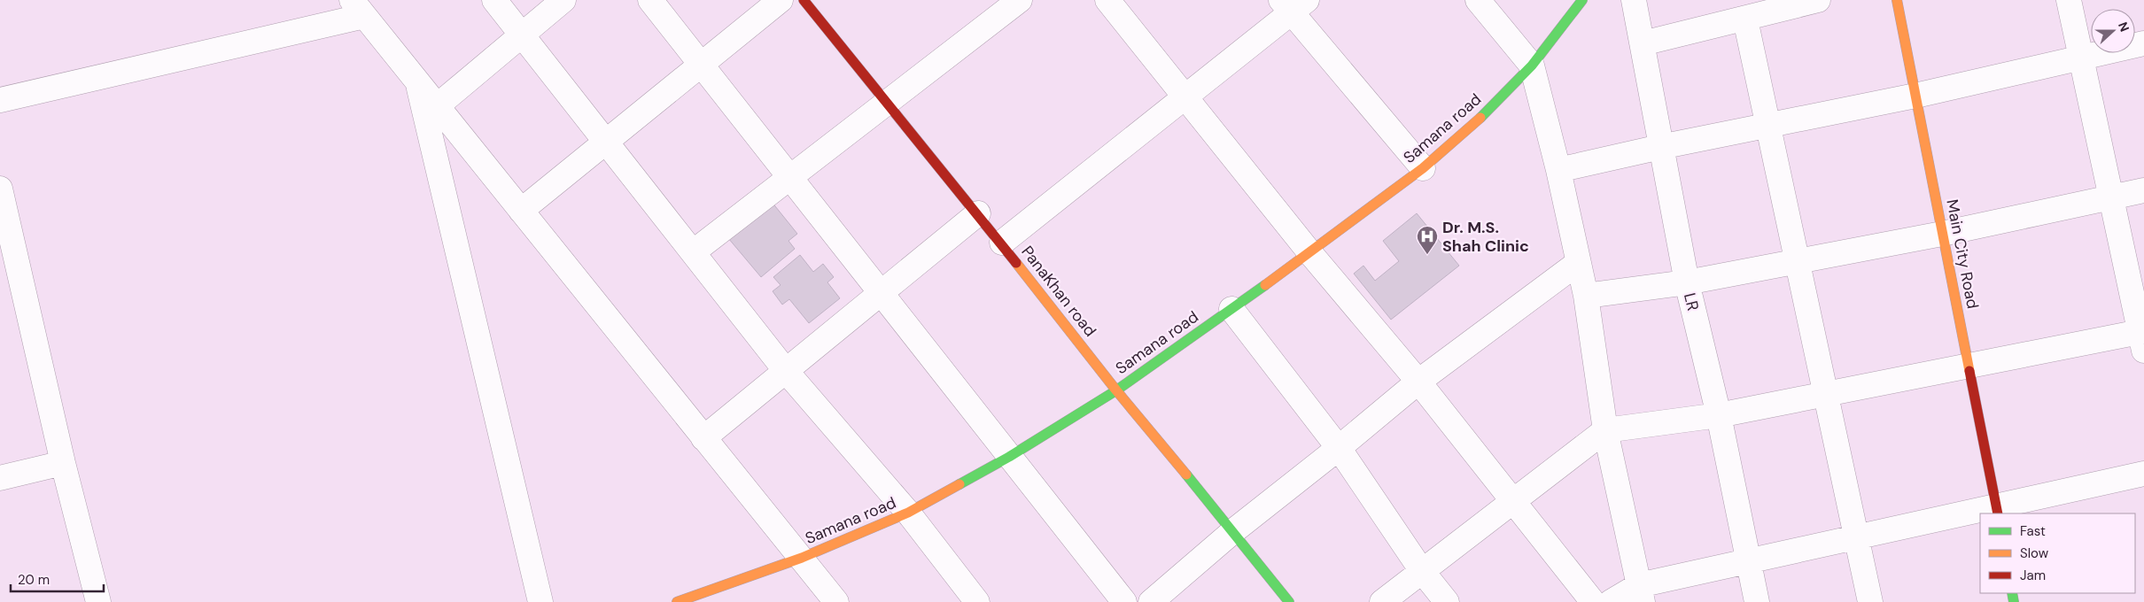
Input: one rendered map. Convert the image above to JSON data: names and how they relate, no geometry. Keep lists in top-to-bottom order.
{
  "streets": {
    "street": [
      "Samana road",
      "Main City Road",
      "PanaKhan road",
      "LR"
    ]
  },
  "crossings": [
    ["Samana road", "PanaKhan road"]
  ],
  "places": {
    "hospital": ["Dr. M.S. Shah Clinic"]
  },
  "legend": ["Fast", "Slow", "Jam"],
  "scale_bar": "20 m",
  "north": "right"
}
